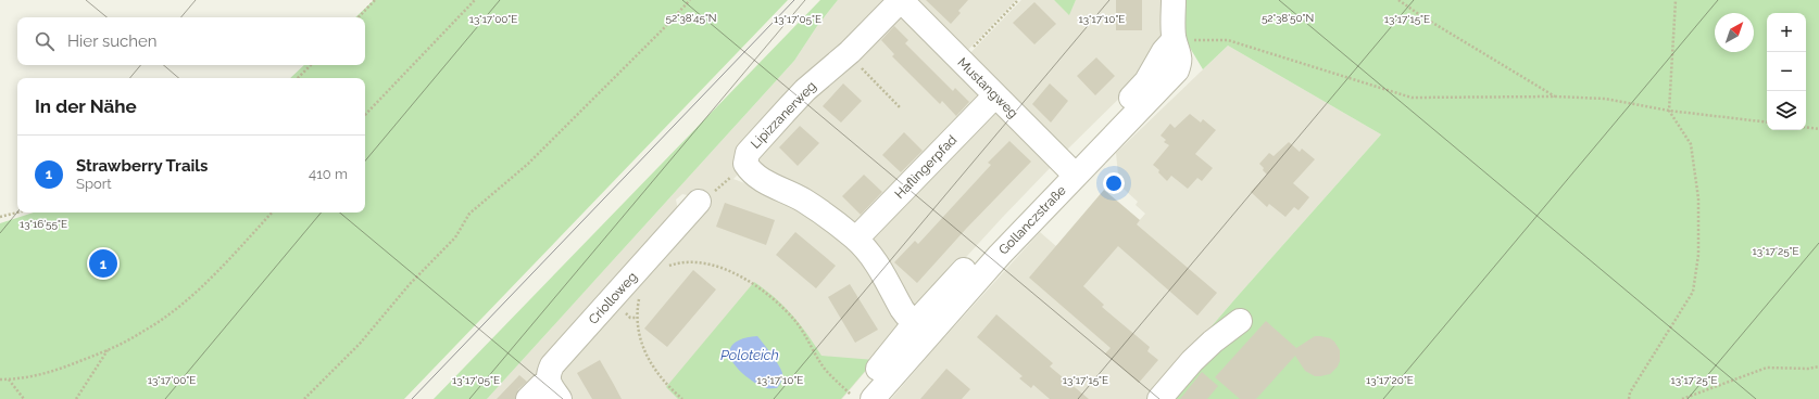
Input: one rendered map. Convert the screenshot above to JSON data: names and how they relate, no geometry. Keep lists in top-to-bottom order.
{
  "streets": {
    "street": [
      "Mustangweg",
      "Lipizzanerweg",
      "Haflingerpfad",
      "Gollanczstraße",
      "Criolloweg"
    ]
  },
  "crossings": [
    ["Mustangweg", "Lipizzanerweg"],
    ["Mustangweg", "Haflingerpfad"],
    ["Mustangweg", "Gollanczstraße"],
    ["Lipizzanerweg", "Haflingerpfad"],
    ["Lipizzanerweg", "Gollanczstraße"]
  ],
  "water": ["Poloteich"],
  "north": "top right",
  "page": {
    "map_buttons": ["+", "−"],
    "search": "Hier suchen",
    "heading": "In der Nähe",
    "list": [
      {
        "mark": "1",
        "name": "Strawberry Trails",
        "note": "Sport",
        "value": "410 m"
      }
    ],
    "pins": "1"
  },
  "coordinates": [
    "52°38'45\"N",
    "52°38'50\"N",
    "13°17'00\"E",
    "13°17'05\"E",
    "13°17'10\"E",
    "13°17'15\"E",
    "13°16'55\"E",
    "13°17'25\"E",
    "13°17'20\"E"
  ]
}
